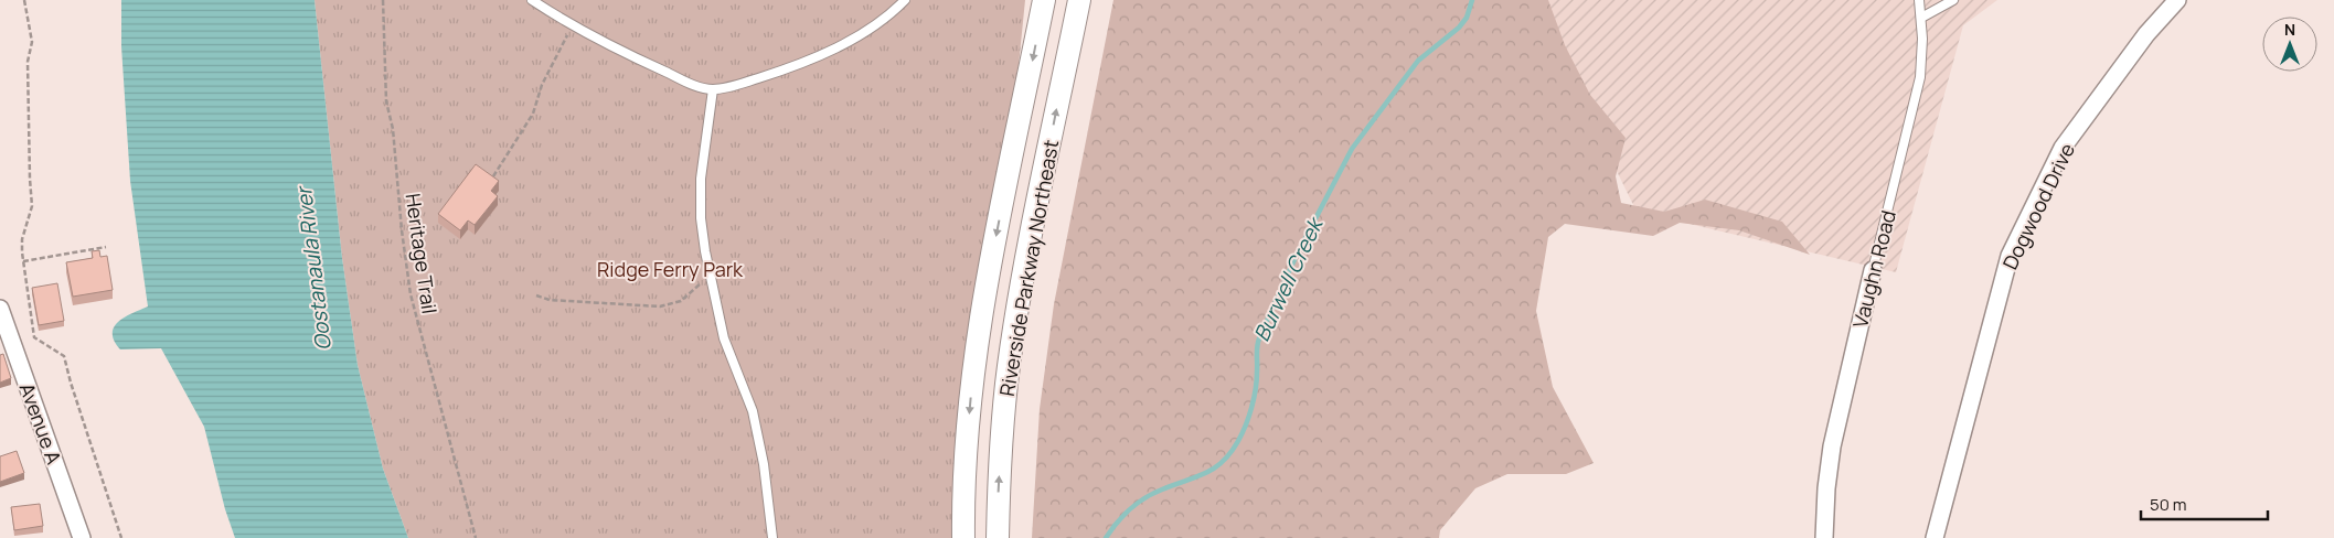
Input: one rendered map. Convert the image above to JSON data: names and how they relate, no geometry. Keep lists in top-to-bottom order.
{
  "streets": {
    "main road": ["Riverside Parkway Northeast"],
    "street": ["Dogwood Drive", "Vaughn Road", "Avenue A"],
    "path": ["Heritage Trail"]
  },
  "water": ["Oostanaula River", "Burwell Creek"],
  "parks": ["Ridge Ferry Park"],
  "scale_bar": "50 m",
  "north": "top"
}
